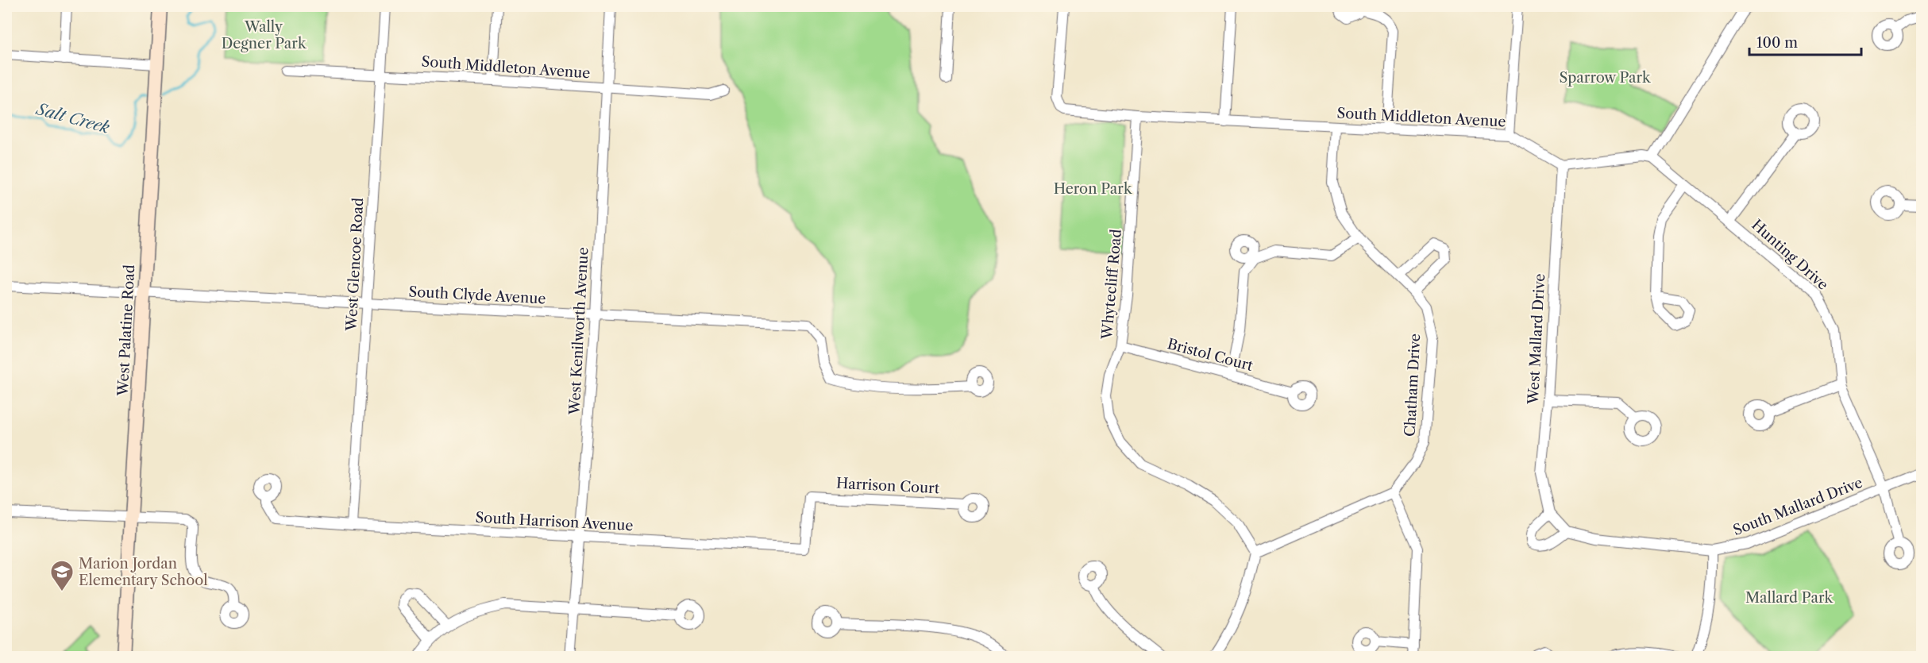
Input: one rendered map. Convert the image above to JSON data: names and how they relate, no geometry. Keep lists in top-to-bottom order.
{
  "streets": {
    "main road": ["West Palatine Road"],
    "street": [
      "South Middleton Avenue",
      "Hunting Drive",
      "West Glencoe Road",
      "Whytecliff Road",
      "South Clyde Avenue",
      "West Kenilworth Avenue",
      "West Mallard Drive",
      "Bristol Court",
      "Chatham Drive",
      "Harrison Court",
      "South Mallard Drive",
      "South Harrison Avenue"
    ]
  },
  "crossings": [
    ["South Middleton Avenue", "West Glencoe Road"],
    ["South Middleton Avenue", "Whytecliff Road"],
    ["South Middleton Avenue", "West Kenilworth Avenue"],
    ["South Middleton Avenue", "West Mallard Drive"],
    ["South Middleton Avenue", "Chatham Drive"],
    ["Hunting Drive", "South Mallard Drive"],
    ["West Glencoe Road", "South Clyde Avenue"],
    ["West Glencoe Road", "South Harrison Avenue"],
    ["Whytecliff Road", "Bristol Court"],
    ["Whytecliff Road", "Chatham Drive"],
    ["South Clyde Avenue", "West Palatine Road"],
    ["South Clyde Avenue", "West Kenilworth Avenue"],
    ["West Kenilworth Avenue", "South Harrison Avenue"],
    ["West Mallard Drive", "South Mallard Drive"],
    ["Harrison Court", "South Harrison Avenue"]
  ],
  "water": ["Salt Creek"],
  "parks": [
    "Wally Degner Park",
    "Sparrow Park",
    "Heron Park",
    "Mallard Park"
  ],
  "places": {
    "school or university": ["Marion Jordan Elementary School"]
  },
  "scale_bar": "100 m"
}
